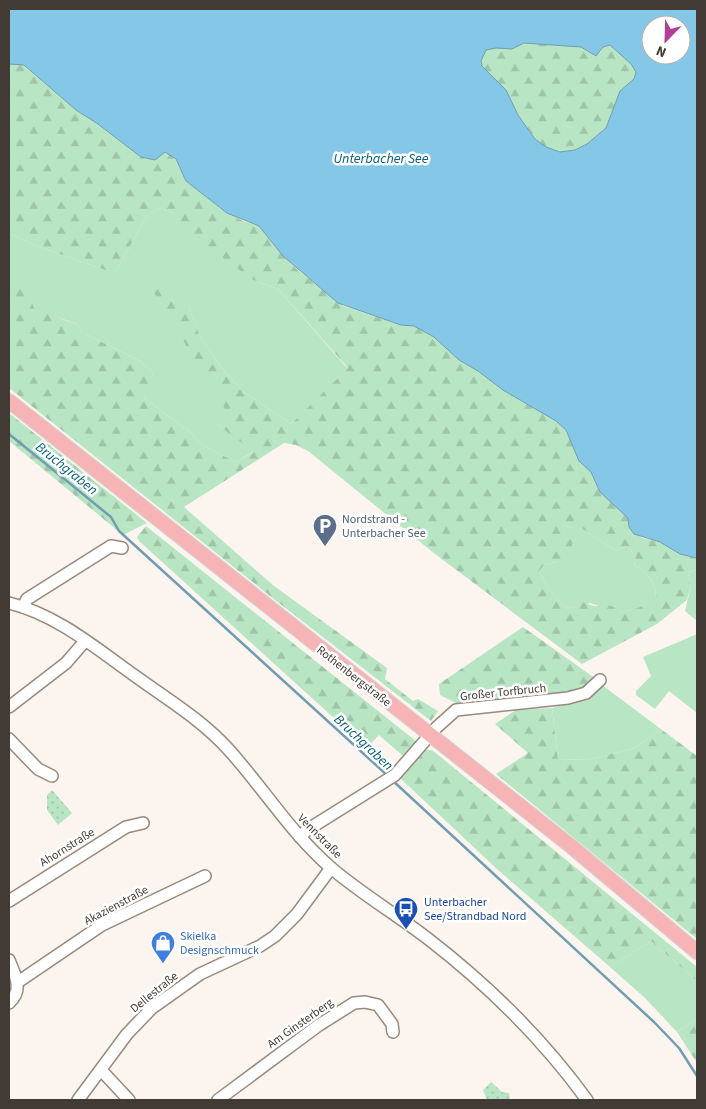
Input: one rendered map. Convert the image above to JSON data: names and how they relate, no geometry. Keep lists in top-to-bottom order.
{
  "streets": {
    "main road": ["Rothenbergstraße"],
    "street": [
      "Großer Torfbruch",
      "Vennstraße",
      "Ahornstraße",
      "Akazienstraße",
      "Dellestraße",
      "Am Ginsterberg"
    ]
  },
  "crossings": [
    ["Rothenbergstraße", "Großer Torfbruch"],
    ["Großer Torfbruch", "Vennstraße"],
    ["Vennstraße", "Dellestraße"]
  ],
  "water": ["Unterbacher See", "Bruchgraben"],
  "places": {
    "parking": ["Nordstrand - Unterbacher See"],
    "bus stop": ["Unterbacher See/Strandbad Nord"],
    "shop": ["Skielka Designschmuck"]
  },
  "north": "bottom left"
}
